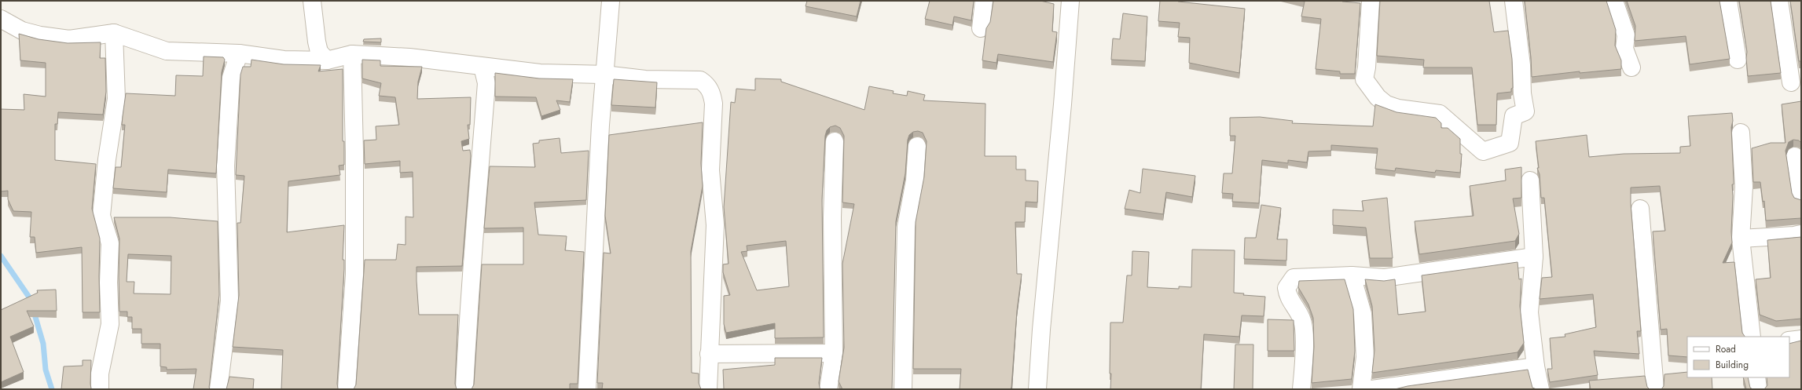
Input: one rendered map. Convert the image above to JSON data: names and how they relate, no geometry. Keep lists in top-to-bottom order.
{
  "legend": ["Road", "Building"]
}
